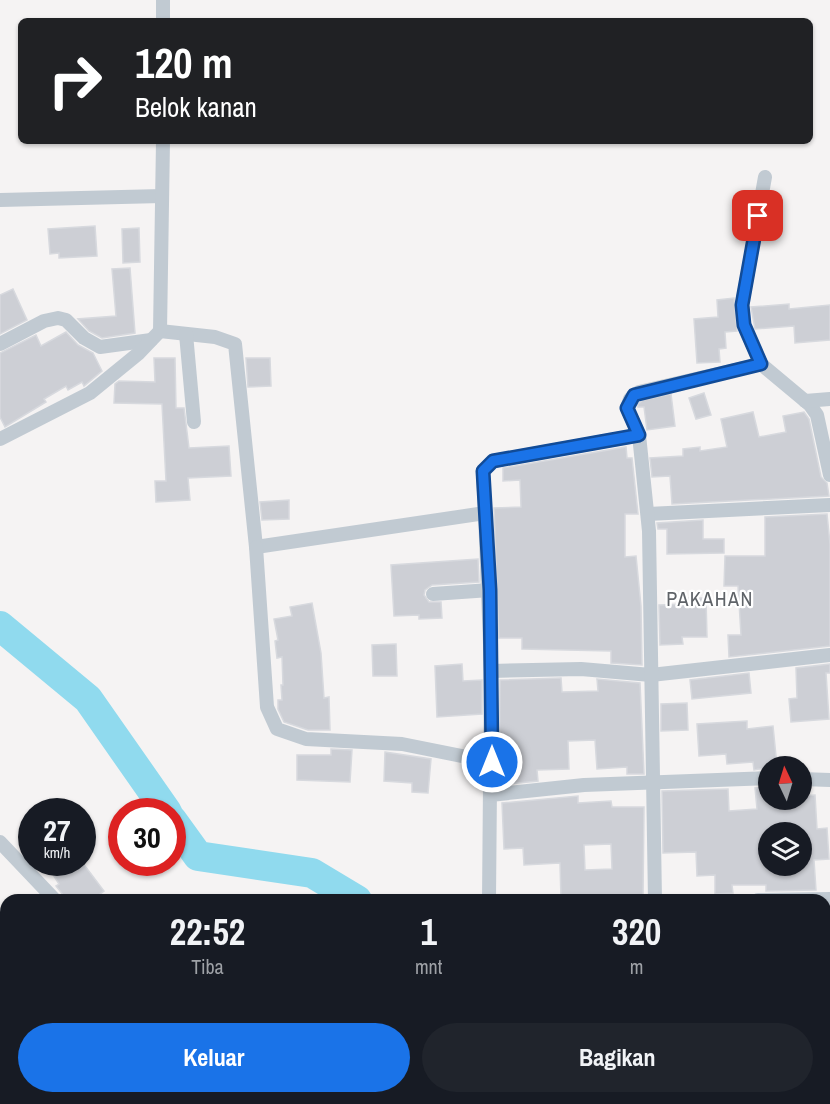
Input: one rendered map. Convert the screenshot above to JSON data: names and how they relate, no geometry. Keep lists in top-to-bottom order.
{
  "districts": ["PAKAHAN"],
  "north": "top",
  "page": {
    "turn": ["120 m", "Belok kanan"],
    "speed": "27 km/h",
    "limit": "30",
    "eta": [
      "22:52",
      "Tiba",
      "1",
      "mnt",
      "320",
      "m"
    ],
    "buttons": ["Keluar", "Bagikan"]
  }
}
